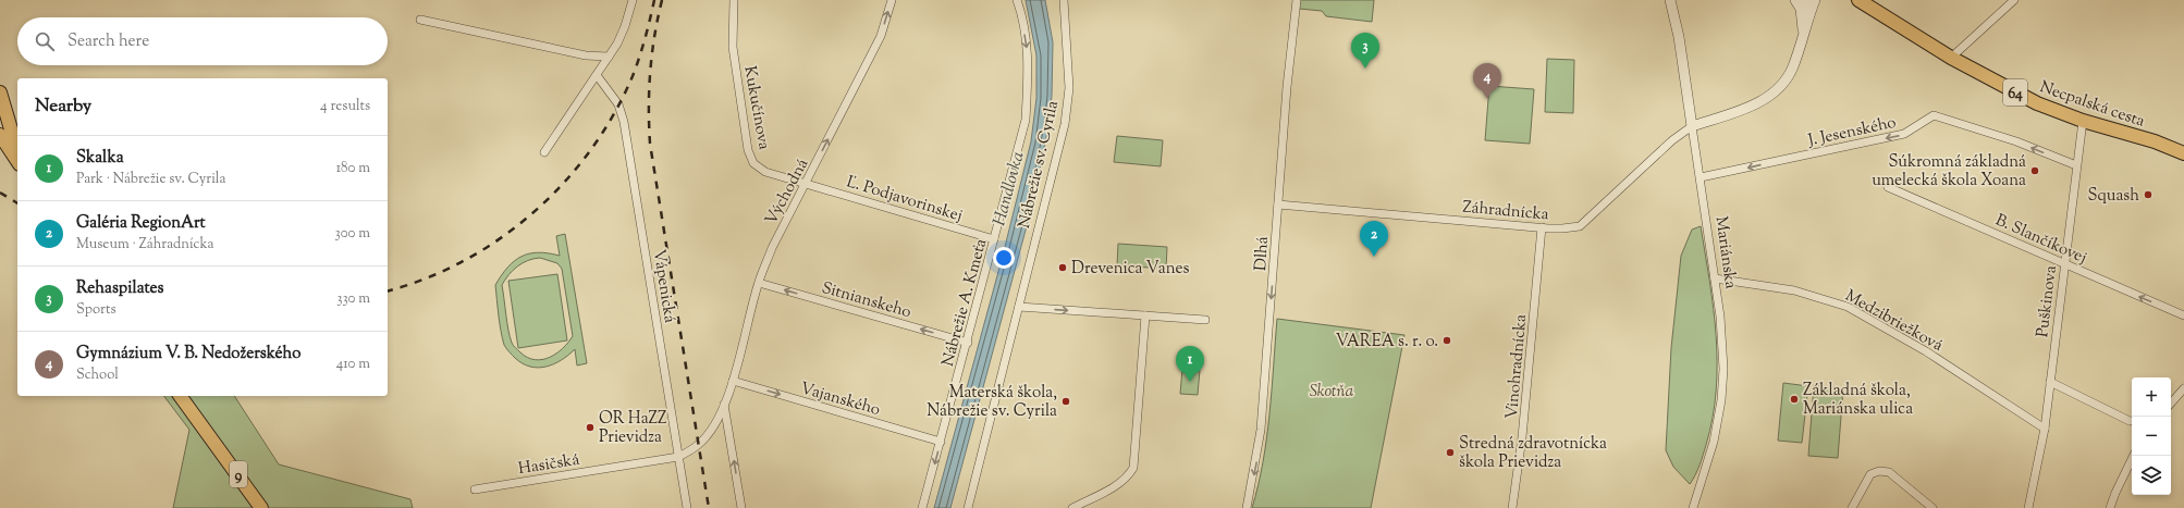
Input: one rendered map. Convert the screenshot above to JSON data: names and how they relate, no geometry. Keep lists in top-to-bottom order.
{
  "streets": {
    "main road": ["64", "Necpalská cesta", "9"],
    "street": [
      "Kukučínova",
      "J. Jesenského",
      "Nábrežie sv. Cyrila",
      "Východná",
      "Ľ. Podjavorinskej",
      "Záhradnícka",
      "B. Slančíkovej",
      "Mariánska",
      "Dlhá",
      "Vápenická",
      "Sitnianskeho",
      "Puškinova",
      "Nábrežie A. Kmeťa",
      "Medzibriežková",
      "Vinohradnícka",
      "Vajanského",
      "Hasičská"
    ]
  },
  "crossings": [
    ["Necpalská cesta", "Puškinova"],
    ["Kukučínova", "Východná"],
    ["Kukučínova", "Ľ. Podjavorinskej"],
    ["J. Jesenského", "Mariánska"],
    ["J. Jesenského", "Puškinova"],
    ["Východná", "Ľ. Podjavorinskej"],
    ["Východná", "Vápenická"],
    ["Východná", "Sitnianskeho"],
    ["Východná", "Vajanského"],
    ["Východná", "Hasičská"],
    ["Ľ. Podjavorinskej", "Nábrežie A. Kmeťa"],
    ["Záhradnícka", "Mariánska"],
    ["Záhradnícka", "Dlhá"],
    ["Záhradnícka", "Vinohradnícka"],
    ["B. Slančíkovej", "Puškinova"],
    ["Mariánska", "Medzibriežková"],
    ["Vápenická", "Hasičská"],
    ["Sitnianskeho", "Nábrežie A. Kmeťa"],
    ["Puškinova", "Medzibriežková"],
    ["Nábrežie A. Kmeťa", "Vajanského"]
  ],
  "one_way": [
    "J. Jesenského",
    "Východná",
    "B. Slančíkovej",
    "Dlhá",
    "Sitnianskeho",
    "Nábrežie A. Kmeťa",
    "Vajanského"
  ],
  "water": ["Handlovka"],
  "parks": ["Skotňa"],
  "places": [
    "Súkromná základná umelecká škola Xoana",
    "Squash",
    "Drevenica Vanes",
    "VAREA s. r. o.",
    "Základná škola, Mariánska ulica",
    "Materská škola, Nábrežie sv. Cyrila",
    "OR HaZZ Prievidza",
    "Stredná zdravotnícka škola Prievidza"
  ],
  "page": {
    "search": "Search here",
    "pins": [
      "3",
      "4",
      "2",
      "1"
    ],
    "heading": ["Nearby", "4 results"],
    "list": [
      {
        "mark": "1",
        "name": "Skalka",
        "note": "Park · Nábrežie sv. Cyrila",
        "value": "180 m"
      },
      {
        "mark": "2",
        "name": "Galéria RegionArt",
        "note": "Museum · Záhradnícka",
        "value": "300 m"
      },
      {
        "mark": "3",
        "name": "Rehaspilates",
        "note": "Sports",
        "value": "330 m"
      },
      {
        "mark": "4",
        "name": "Gymnázium V. B. Nedožerského",
        "note": "School",
        "value": "410 m"
      }
    ],
    "map_buttons": ["+", "−"]
  }
}
